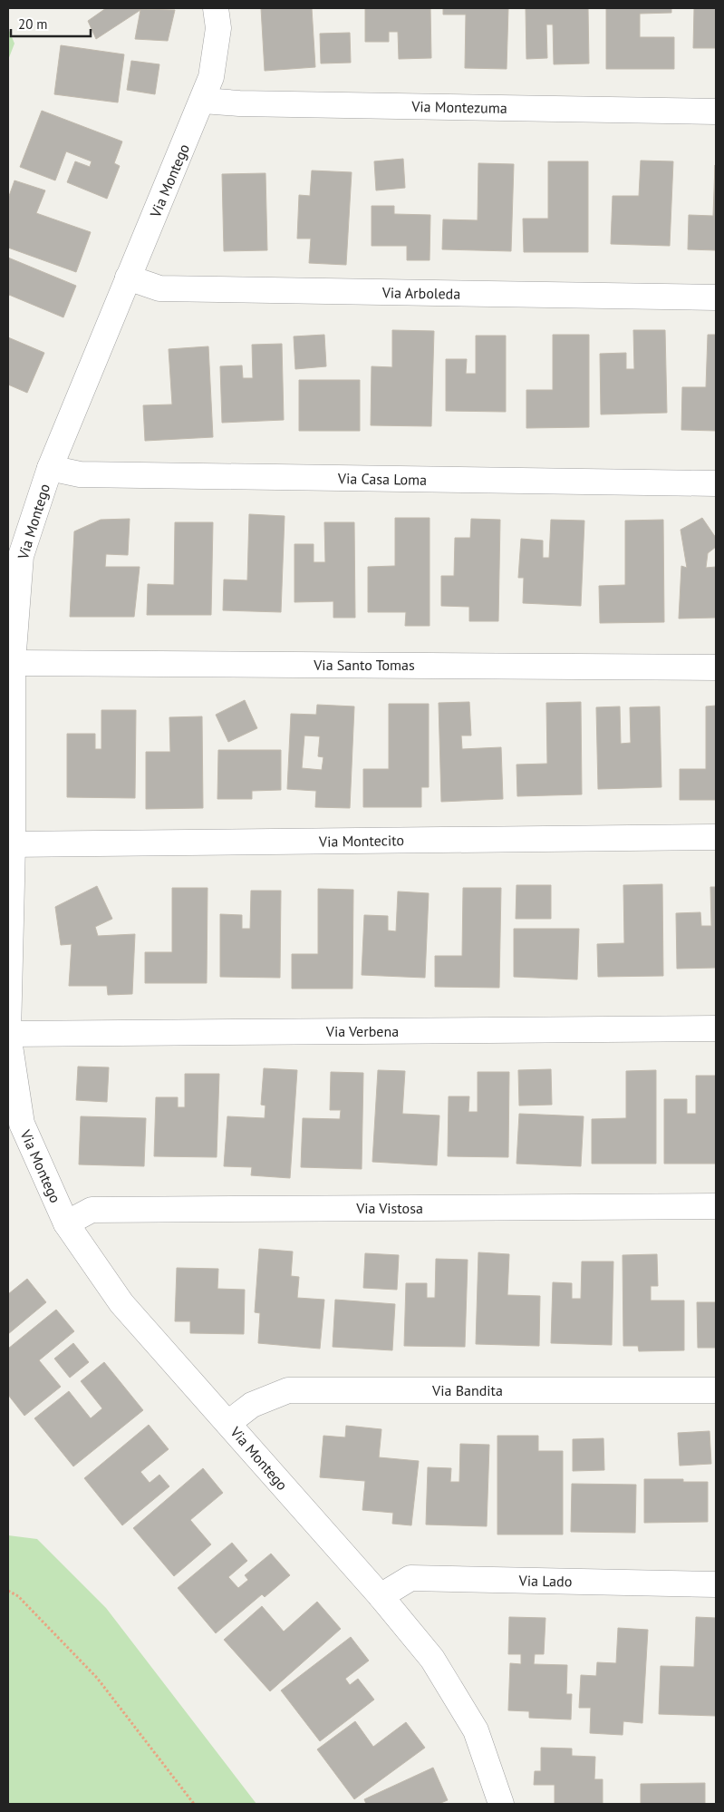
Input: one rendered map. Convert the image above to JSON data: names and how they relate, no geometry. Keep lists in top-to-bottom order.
{
  "streets": {
    "street": [
      "Via Montezuma",
      "Via Montego",
      "Via Arboleda",
      "Via Casa Loma",
      "Via Santo Tomas",
      "Via Montecito",
      "Via Verbena",
      "Via Vistosa",
      "Via Bandita",
      "Via Lado"
    ]
  },
  "crossings": [
    ["Via Montezuma", "Via Montego"],
    ["Via Montego", "Via Arboleda"],
    ["Via Montego", "Via Casa Loma"],
    ["Via Montego", "Via Santo Tomas"],
    ["Via Montego", "Via Montecito"],
    ["Via Montego", "Via Verbena"],
    ["Via Montego", "Via Vistosa"],
    ["Via Montego", "Via Bandita"],
    ["Via Montego", "Via Lado"]
  ],
  "scale_bar": "20 m"
}
